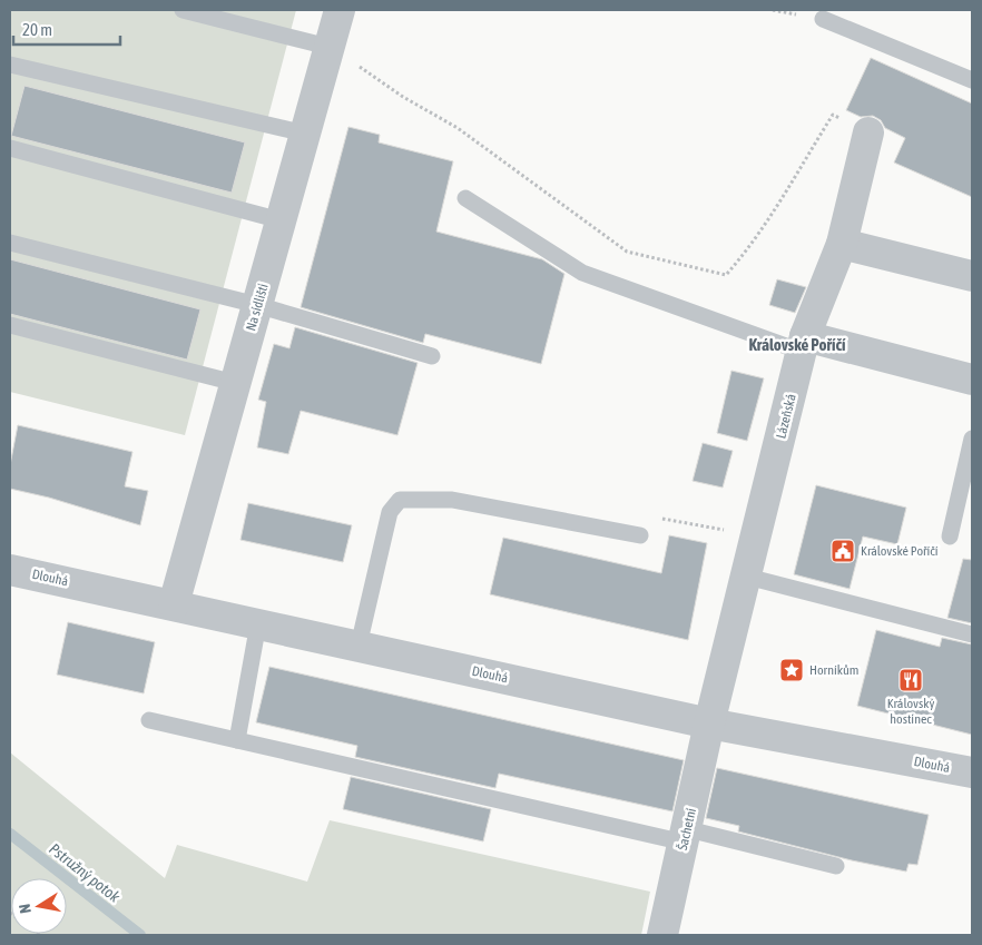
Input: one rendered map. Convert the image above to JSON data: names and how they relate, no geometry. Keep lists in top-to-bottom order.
{
  "streets": {
    "street": [
      "Na sídlišti",
      "Lázeňská",
      "Dlouhá",
      "Šachetní"
    ]
  },
  "crossings": [
    ["Na sídlišti", "Dlouhá"],
    ["Lázeňská", "Dlouhá"],
    ["Lázeňská", "Šachetní"],
    ["Dlouhá", "Šachetní"]
  ],
  "districts": ["Královské Poříčí"],
  "water": ["Pstružný potok"],
  "places": {
    "public building": ["Královské Poříčí"],
    "place": ["Horníkům"],
    "restaurant": ["Královský hostinec"]
  },
  "scale_bar": "20 m",
  "north": "left"
}
